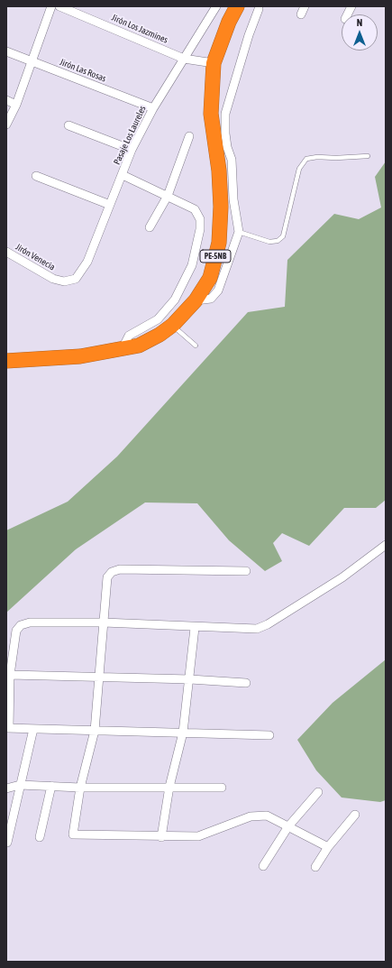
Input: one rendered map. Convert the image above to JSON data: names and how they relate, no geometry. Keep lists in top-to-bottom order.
{
  "streets": {
    "highway": ["PE-5NB"],
    "street": [
      "Jirón Los Jazmines",
      "Jirón Las Rosas",
      "Pasaje Los Laureles",
      "Jirón Venecia"
    ]
  },
  "crossings": [
    ["Jirón Los Jazmines", "Pasaje Los Laureles"],
    ["Jirón Los Jazmines", "PE-5NB"],
    ["Jirón Las Rosas", "Pasaje Los Laureles"],
    ["Pasaje Los Laureles", "Jirón Venecia"]
  ],
  "north": "top"
}
